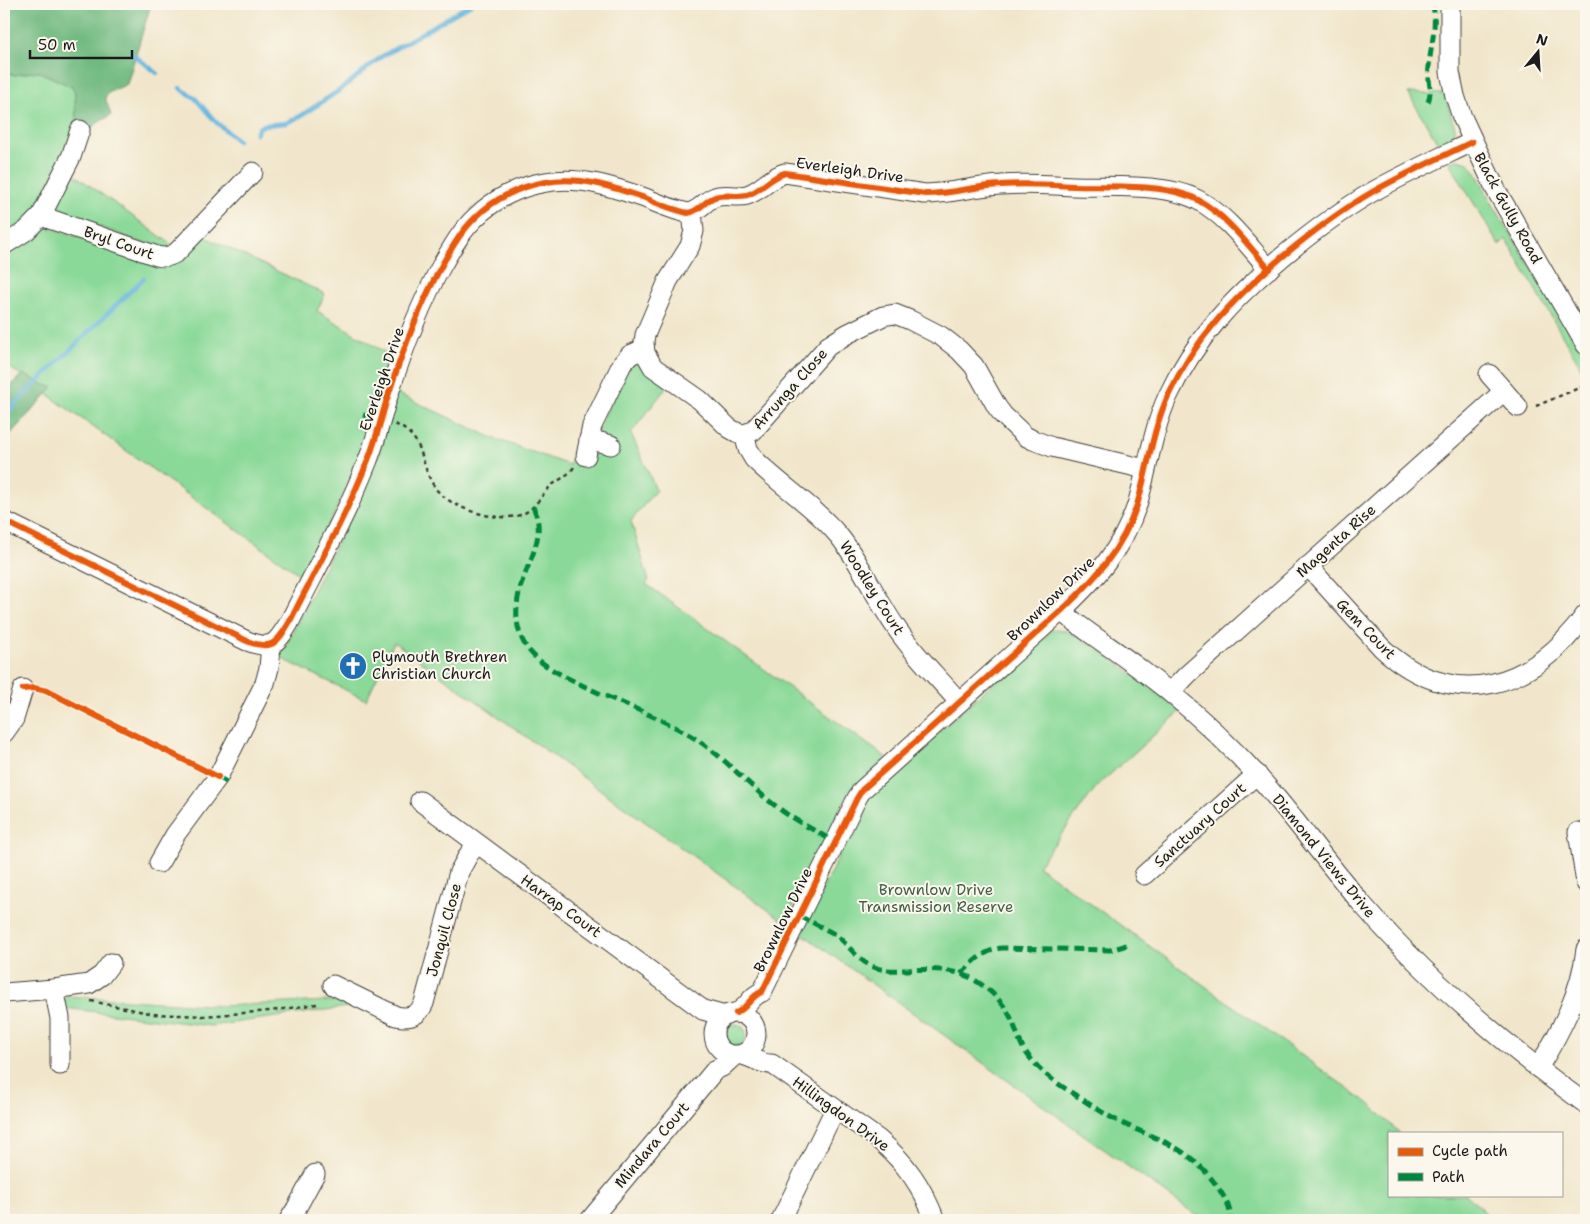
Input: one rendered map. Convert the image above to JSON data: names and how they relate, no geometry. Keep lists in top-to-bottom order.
{
  "streets": {
    "street": [
      "Everleigh Drive",
      "Black Gully Road",
      "Bryl Court",
      "Arrunga Close",
      "Magenta Rise",
      "Woodley Court",
      "Brownlow Drive",
      "Gem Court",
      "Sanctuary Court",
      "Diamond Views Drive",
      "Harrap Court",
      "Jonquil Close",
      "Hillingdon Drive",
      "Mindara Court"
    ]
  },
  "crossings": [
    ["Everleigh Drive", "Brownlow Drive"],
    ["Black Gully Road", "Brownlow Drive"],
    ["Arrunga Close", "Woodley Court"],
    ["Arrunga Close", "Brownlow Drive"],
    ["Magenta Rise", "Gem Court"],
    ["Magenta Rise", "Diamond Views Drive"],
    ["Woodley Court", "Brownlow Drive"],
    ["Brownlow Drive", "Diamond Views Drive"],
    ["Brownlow Drive", "Harrap Court"],
    ["Brownlow Drive", "Hillingdon Drive"],
    ["Brownlow Drive", "Mindara Court"],
    ["Sanctuary Court", "Diamond Views Drive"],
    ["Harrap Court", "Jonquil Close"],
    ["Harrap Court", "Hillingdon Drive"],
    ["Harrap Court", "Mindara Court"],
    ["Hillingdon Drive", "Mindara Court"]
  ],
  "parks": ["Brownlow Drive Transmission Reserve"],
  "places": {
    "church": ["Plymouth Brethren Christian Church"]
  },
  "legend": ["Cycle path", "Path"],
  "scale_bar": "50 m",
  "north": "top"
}
